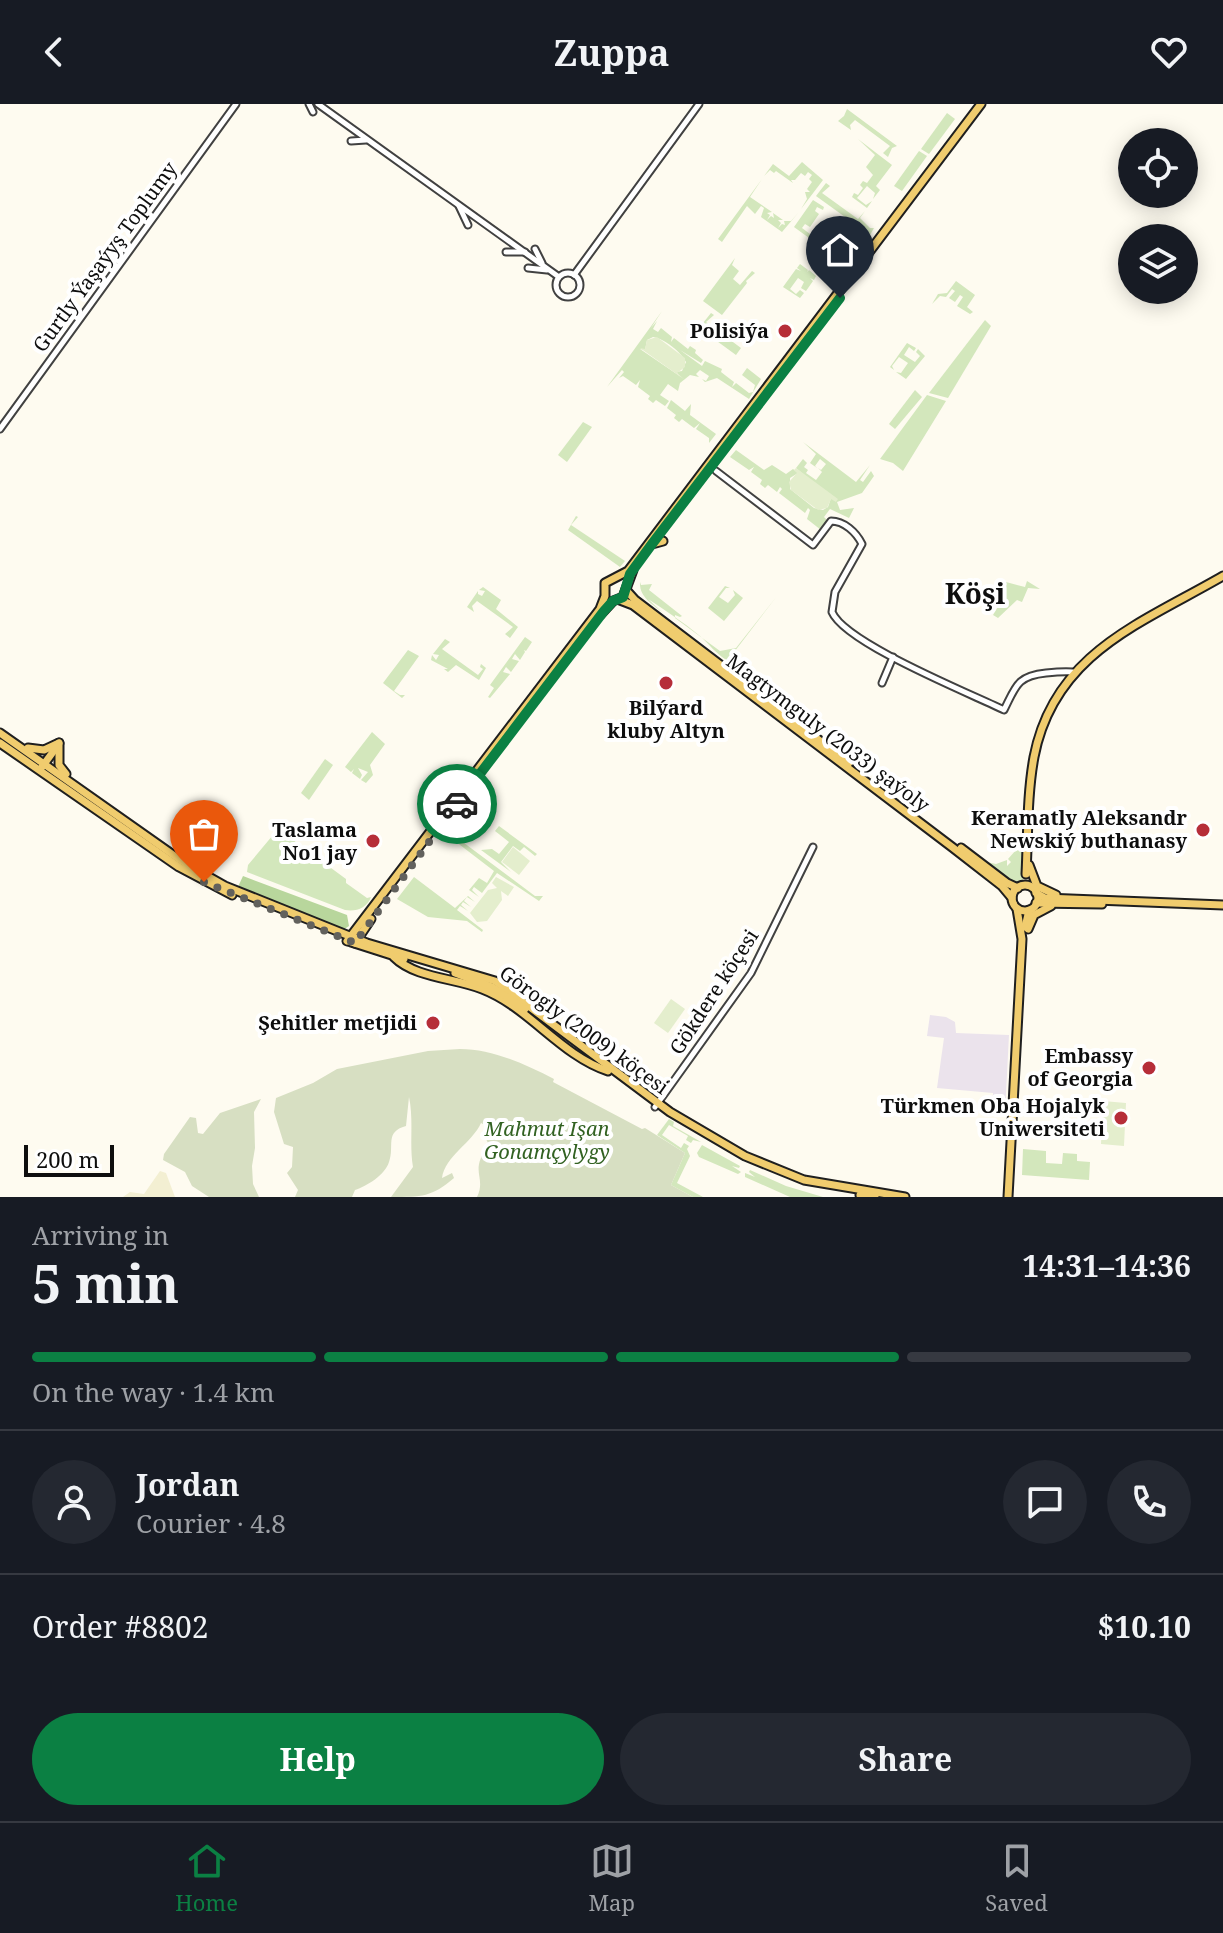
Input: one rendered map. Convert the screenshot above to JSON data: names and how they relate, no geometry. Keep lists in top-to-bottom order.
{
  "streets": {
    "main road": ["Magtymguly (2033) şaýoly", "Görogly (2009) köçesi"],
    "street": ["Gurtly Ýaşaýyş Toplumy", "Gökdere köçesi"]
  },
  "crossings": [
    ["Gökdere köçesi", "Görogly (2009) köçesi"]
  ],
  "districts": ["Köşi"],
  "parks": ["Mahmut Işan Gonamçylygy"],
  "places": [
    "Polisiýa",
    "Bilýard kluby Altyn",
    "Keramatly Aleksandr Newskiý buthanasy",
    "Taslama No1 jay",
    "Şehitler metjidi",
    "Embassy of Georgia",
    "Türkmen Oba Hojalyk Uniwersiteti"
  ],
  "scale_bar": "200 m",
  "page": {
    "header": "Zuppa",
    "scale": "200 m",
    "heading": ["5 min", "Arriving in", "14:31–14:36"],
    "panel": [
      "Jordan",
      "Courier · 4.8",
      "Order #8802",
      "$10.10"
    ],
    "bar": "On the way · 1.4 km",
    "buttons": ["Help", "Share"],
    "tabs": ["Home", "Map", "Saved"]
  }
}
